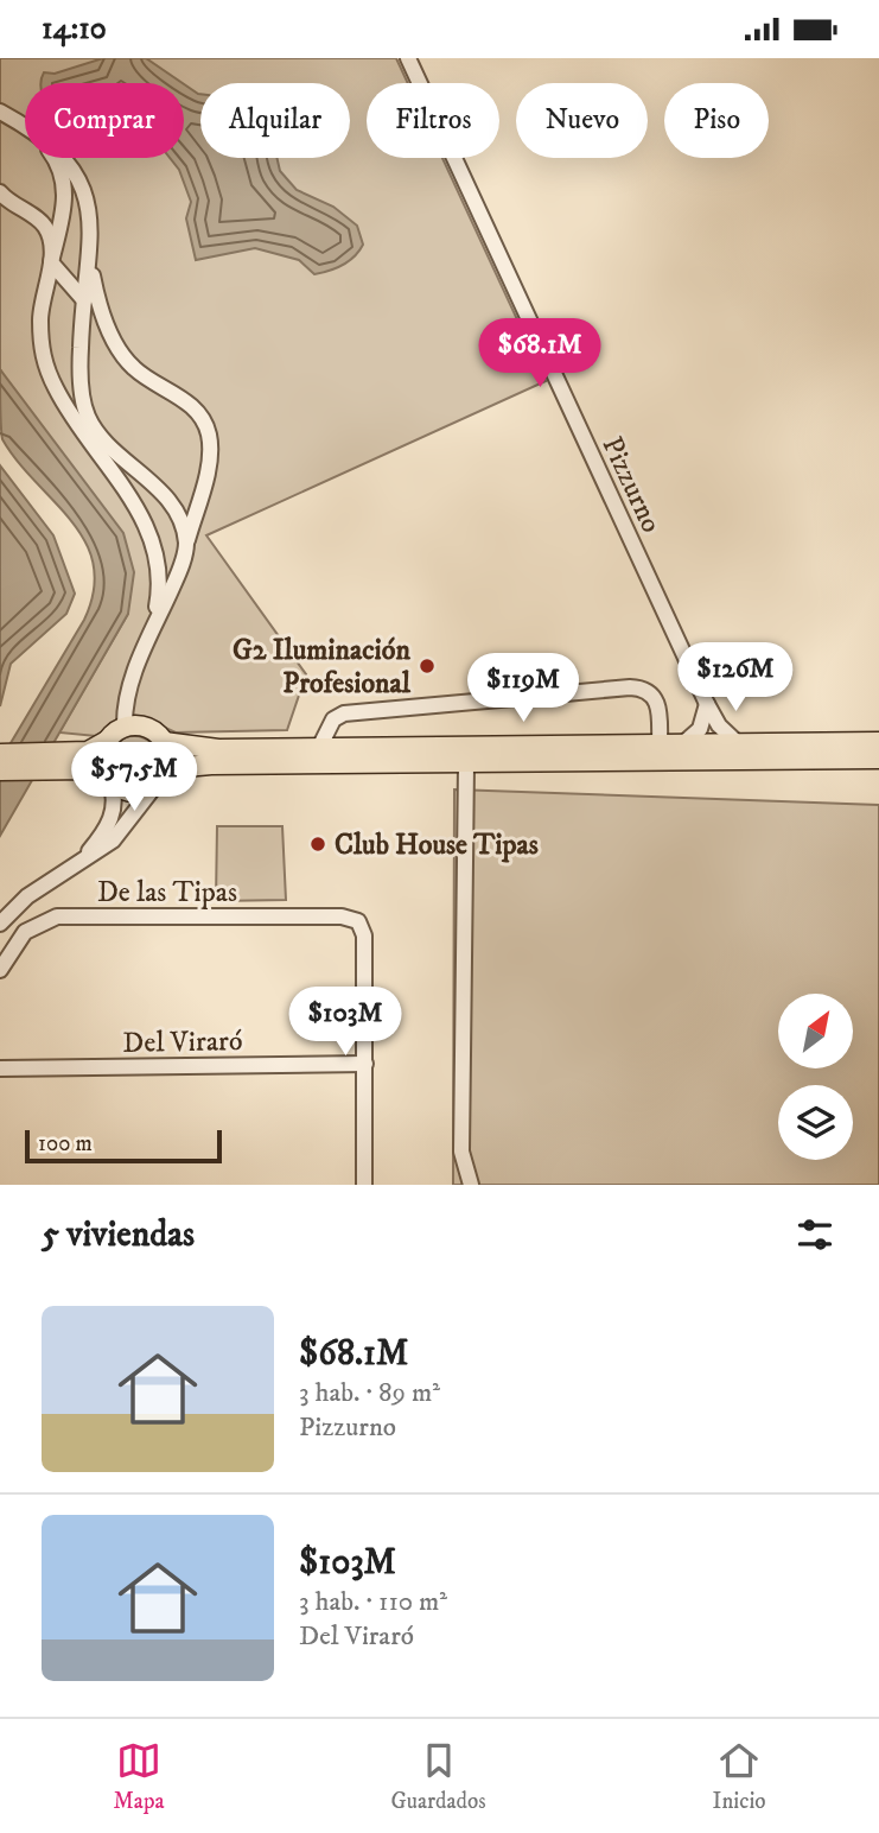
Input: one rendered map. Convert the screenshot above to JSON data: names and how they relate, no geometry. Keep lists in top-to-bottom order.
{
  "streets": {
    "street": ["Pizzurno", "De las Tipas", "Del Viraró"]
  },
  "crossings": [
    ["De las Tipas", "Del Viraró"]
  ],
  "places": ["G2 Iluminación Profesional", "Club House Tipas"],
  "scale_bar": "100 m",
  "north": "top right",
  "page": {
    "status": "14:10",
    "chip": [
      "Comprar",
      "Alquilar",
      "Filtros",
      "Nuevo",
      "Piso"
    ],
    "price": [
      "$68.1M",
      "$126M",
      "$119M",
      "$57.5M",
      "$103M"
    ],
    "scale": "100 m",
    "heading": "5 viviendas",
    "list": [
      {
        "name": "$68.1M",
        "note": "3 hab. · 89 m² · Pizzurno"
      },
      {
        "name": "$103M",
        "note": "3 hab. · 110 m² · Del Viraró"
      }
    ],
    "tabs": ["Mapa", "Guardados", "Inicio"]
  }
}
